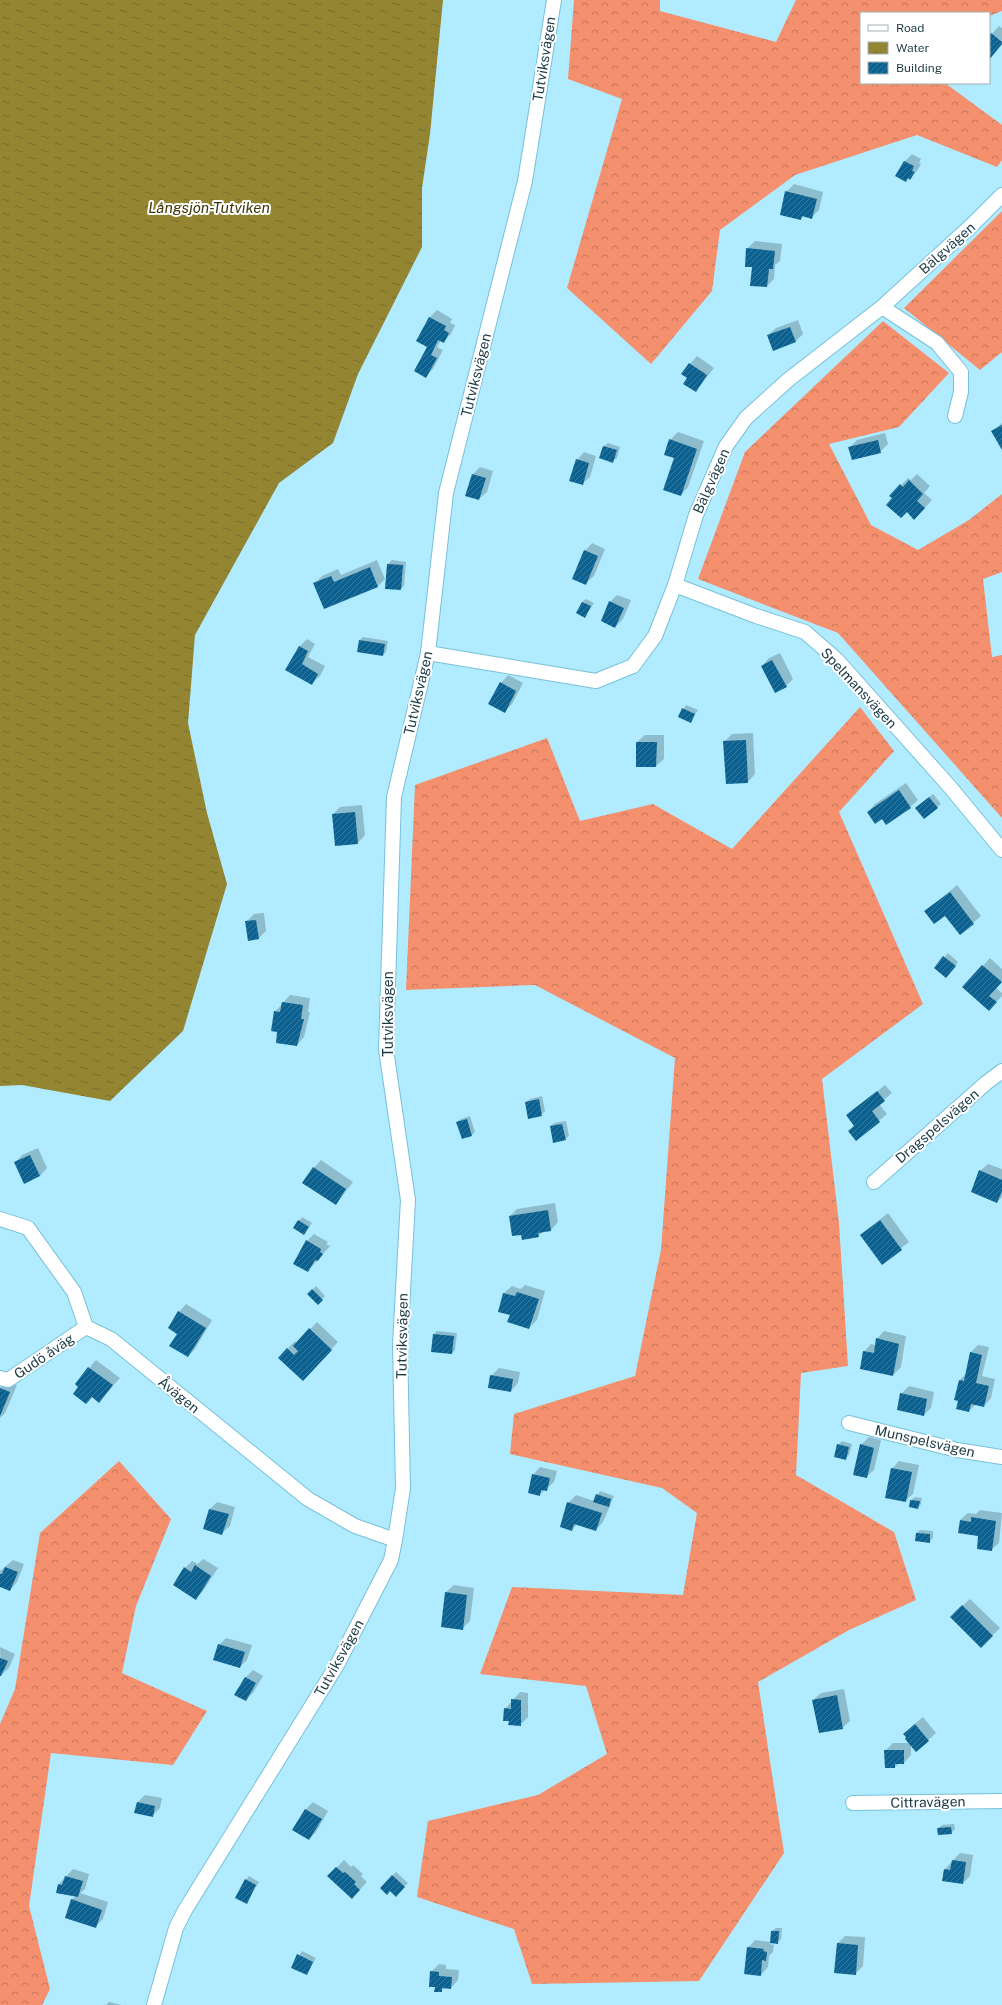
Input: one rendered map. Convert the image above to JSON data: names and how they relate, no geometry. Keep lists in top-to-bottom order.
{
  "streets": {
    "street": [
      "Tutviksvägen",
      "Bälgvägen",
      "Spelmansvägen",
      "Dragspelsvägen",
      "Gudö åväg",
      "Åvägen",
      "Munspelsvägen",
      "Cittravägen"
    ]
  },
  "crossings": [
    ["Tutviksvägen", "Bälgvägen"],
    ["Tutviksvägen", "Åvägen"],
    ["Bälgvägen", "Spelmansvägen"],
    ["Gudö åväg", "Åvägen"]
  ],
  "water": ["Långsjön-Tutviken"],
  "legend": ["Road", "Water", "Building"]
}
